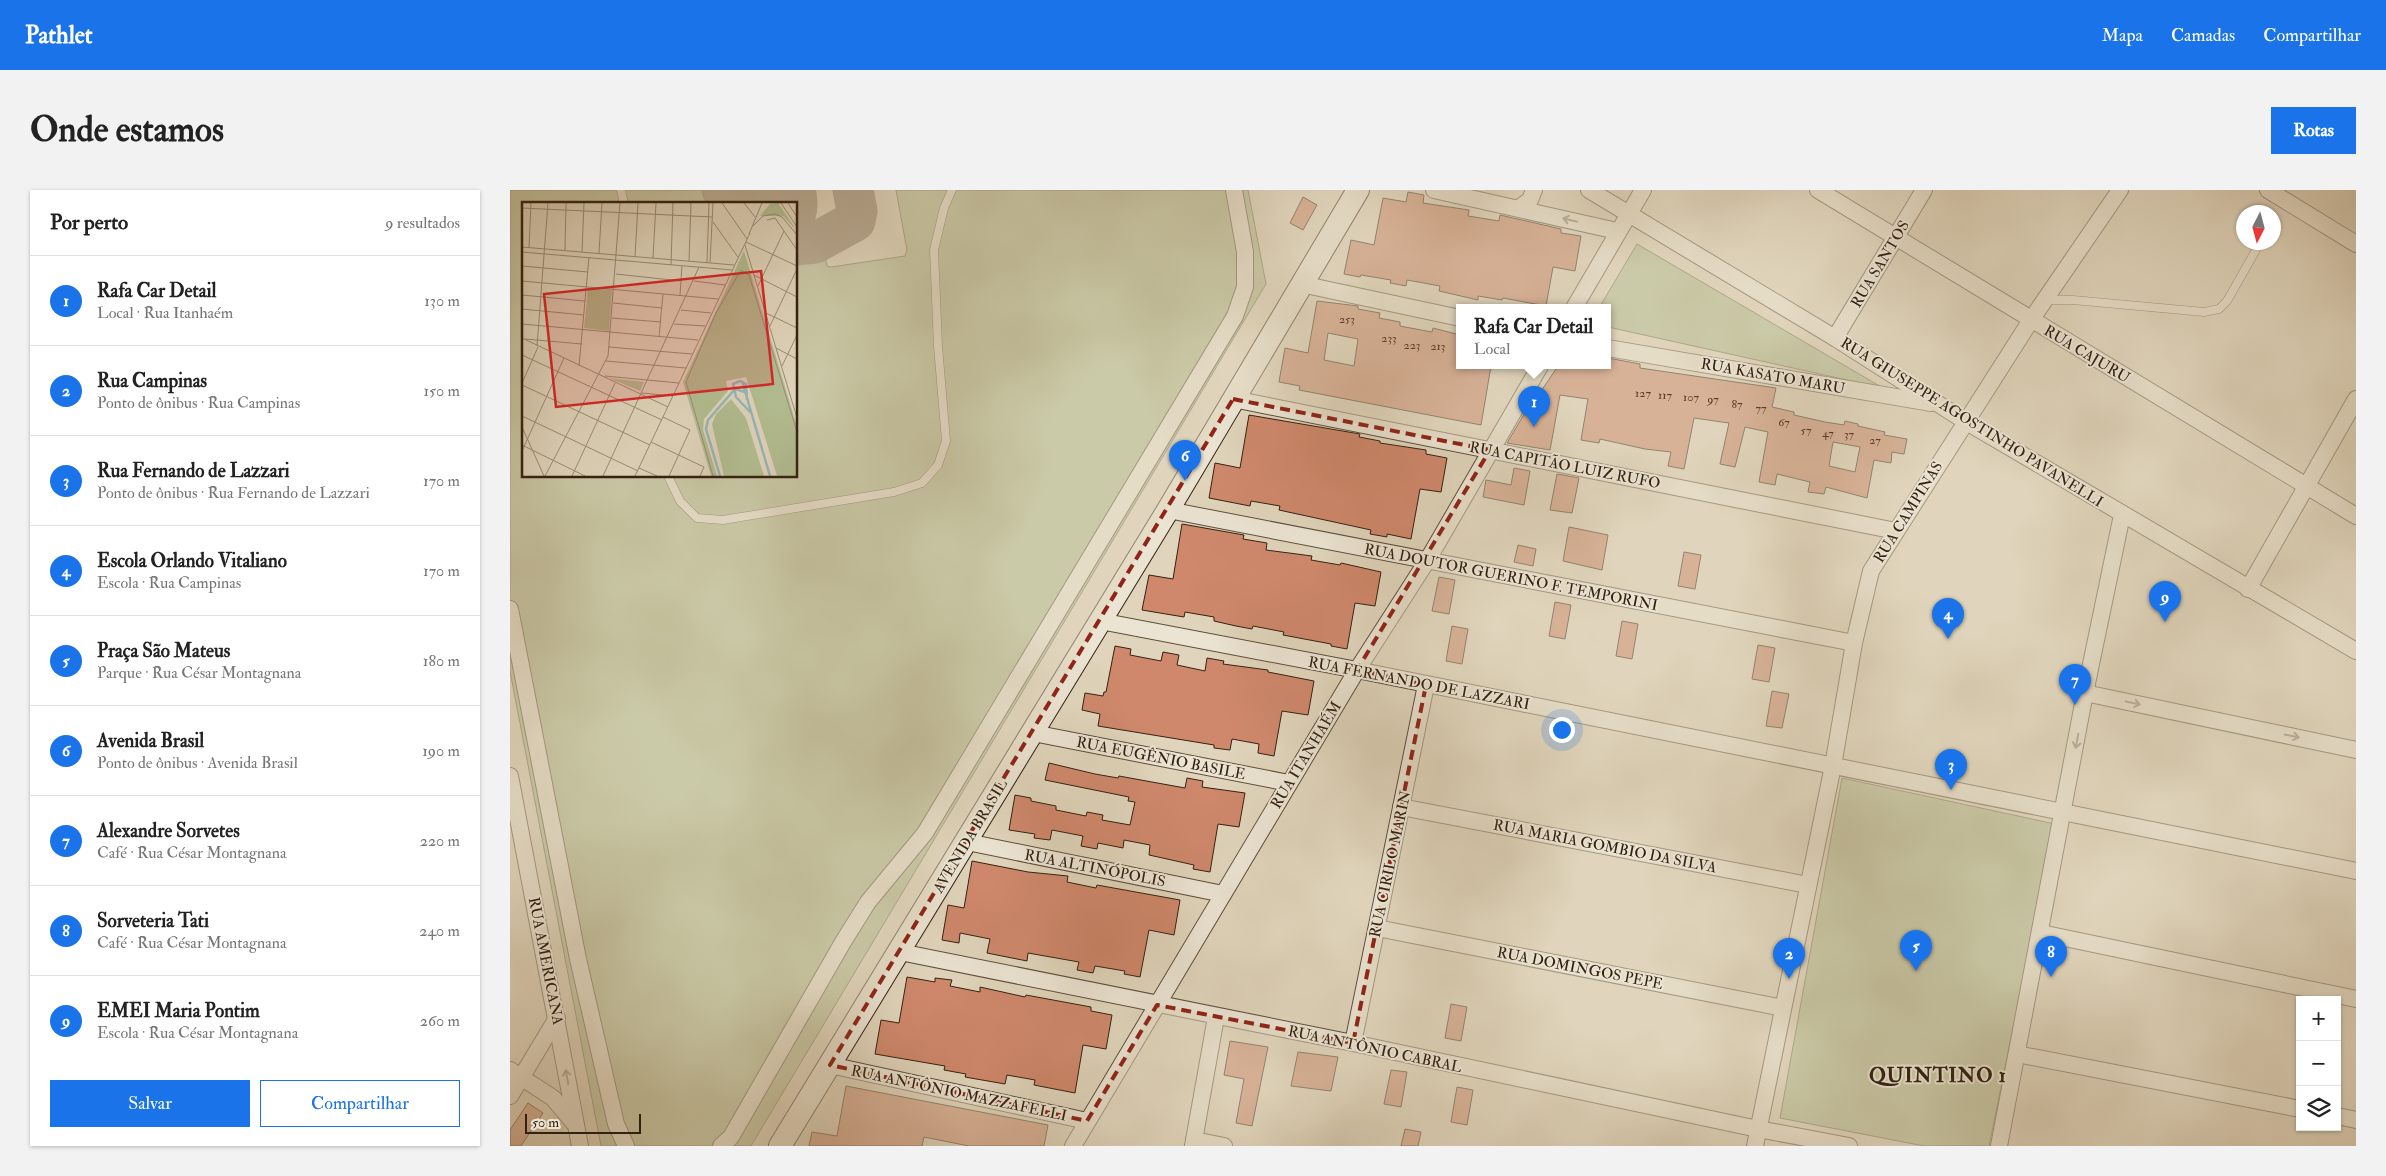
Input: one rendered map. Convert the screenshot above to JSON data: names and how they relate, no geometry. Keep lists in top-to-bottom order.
{
  "streets": {
    "main road": ["AVENIDA BRASIL"],
    "street": [
      "RUA SANTOS",
      "RUA CAJURU",
      "RUA KASATO MARU",
      "RUA GIUSEPPE AGOSTINHO PAVANELLI",
      "RUA CAPITÃO LUIZ RUFO",
      "RUA CAMPINAS",
      "RUA DOUTOR GUERINO F. TEMPORINI",
      "RUA FERNANDO DE LAZZARI",
      "RUA ITANHAÉM",
      "RUA EUGÊNIO BASILE",
      "RUA MARIA GOMBIO DA SILVA",
      "RUA CIRILO MARIN",
      "RUA ALTINÓPOLIS",
      "RUA AMERICANA",
      "RUA DOMINGOS PEPE",
      "RUA ANTÔNIO CABRAL",
      "RUA ANTÔNIO MAZZAFELLI"
    ]
  },
  "crossings": [
    ["RUA SANTOS", "RUA CAJURU"],
    ["RUA SANTOS", "RUA GIUSEPPE AGOSTINHO PAVANELLI"],
    ["RUA CAJURU", "RUA CAMPINAS"],
    ["RUA KASATO MARU", "RUA GIUSEPPE AGOSTINHO PAVANELLI"],
    ["RUA GIUSEPPE AGOSTINHO PAVANELLI", "RUA CAMPINAS"],
    ["RUA CAPITÃO LUIZ RUFO", "RUA CAMPINAS"],
    ["RUA CAPITÃO LUIZ RUFO", "RUA ITANHAÉM"],
    ["RUA CAPITÃO LUIZ RUFO", "AVENIDA BRASIL"],
    ["RUA CAMPINAS", "RUA DOUTOR GUERINO F. TEMPORINI"],
    ["RUA CAMPINAS", "RUA FERNANDO DE LAZZARI"],
    ["RUA CAMPINAS", "RUA MARIA GOMBIO DA SILVA"],
    ["RUA CAMPINAS", "RUA DOMINGOS PEPE"],
    ["RUA CAMPINAS", "RUA ANTÔNIO CABRAL"],
    ["RUA DOUTOR GUERINO F. TEMPORINI", "RUA ITANHAÉM"],
    ["RUA DOUTOR GUERINO F. TEMPORINI", "AVENIDA BRASIL"],
    ["RUA FERNANDO DE LAZZARI", "RUA ITANHAÉM"],
    ["RUA FERNANDO DE LAZZARI", "AVENIDA BRASIL"],
    ["RUA FERNANDO DE LAZZARI", "RUA CIRILO MARIN"],
    ["RUA ITANHAÉM", "RUA EUGÊNIO BASILE"],
    ["RUA ITANHAÉM", "RUA ALTINÓPOLIS"],
    ["RUA ITANHAÉM", "RUA ANTÔNIO CABRAL"],
    ["RUA ITANHAÉM", "RUA ANTÔNIO MAZZAFELLI"],
    ["RUA EUGÊNIO BASILE", "AVENIDA BRASIL"],
    ["AVENIDA BRASIL", "RUA ALTINÓPOLIS"],
    ["AVENIDA BRASIL", "RUA ANTÔNIO CABRAL"],
    ["AVENIDA BRASIL", "RUA ANTÔNIO MAZZAFELLI"],
    ["RUA MARIA GOMBIO DA SILVA", "RUA CIRILO MARIN"],
    ["RUA CIRILO MARIN", "RUA DOMINGOS PEPE"],
    ["RUA CIRILO MARIN", "RUA ANTÔNIO CABRAL"]
  ],
  "districts": ["QUINTINO 1"],
  "house_numbers": [
    "253",
    "233",
    "223",
    "213",
    "127",
    "117",
    "107",
    "97",
    "87",
    "77",
    "67",
    "57",
    "47",
    "37",
    "27"
  ],
  "scale_bar": "50 m",
  "north": "bottom",
  "page": {
    "header": "Pathlet",
    "nav": ["Mapa", "Camadas", "Compartilhar"],
    "buttons": [
      "Rotas",
      ["Salvar", "Compartilhar"]
    ],
    "title": "Onde estamos",
    "heading": ["Por perto", "9 resultados"],
    "list": [
      {
        "mark": "1",
        "name": "Rafa Car Detail",
        "note": "Local · Rua Itanhaém",
        "value": "130 m"
      },
      {
        "mark": "2",
        "name": "Rua Campinas",
        "note": "Ponto de ônibus · Rua Campinas",
        "value": "150 m"
      },
      {
        "mark": "3",
        "name": "Rua Fernando de Lazzari",
        "note": "Ponto de ônibus · Rua Fernando de Lazzari",
        "value": "170 m"
      },
      {
        "mark": "4",
        "name": "Escola Orlando Vitaliano",
        "note": "Escola · Rua Campinas",
        "value": "170 m"
      },
      {
        "mark": "5",
        "name": "Praça São Mateus",
        "note": "Parque · Rua César Montagnana",
        "value": "180 m"
      },
      {
        "mark": "6",
        "name": "Avenida Brasil",
        "note": "Ponto de ônibus · Avenida Brasil",
        "value": "190 m"
      },
      {
        "mark": "7",
        "name": "Alexandre Sorvetes",
        "note": "Café · Rua César Montagnana",
        "value": "220 m"
      },
      {
        "mark": "8",
        "name": "Sorveteria Tati",
        "note": "Café · Rua César Montagnana",
        "value": "240 m"
      },
      {
        "mark": "9",
        "name": "EMEI Maria Pontim",
        "note": "Escola · Rua César Montagnana",
        "value": "260 m"
      }
    ],
    "popup": ["Rafa Car Detail", "Local"],
    "pins": [
      "1",
      "6",
      "9",
      "4",
      "7",
      "3",
      "5",
      "8",
      "2"
    ],
    "map_buttons": ["+", "−"],
    "scale": "50 m"
  }
}
